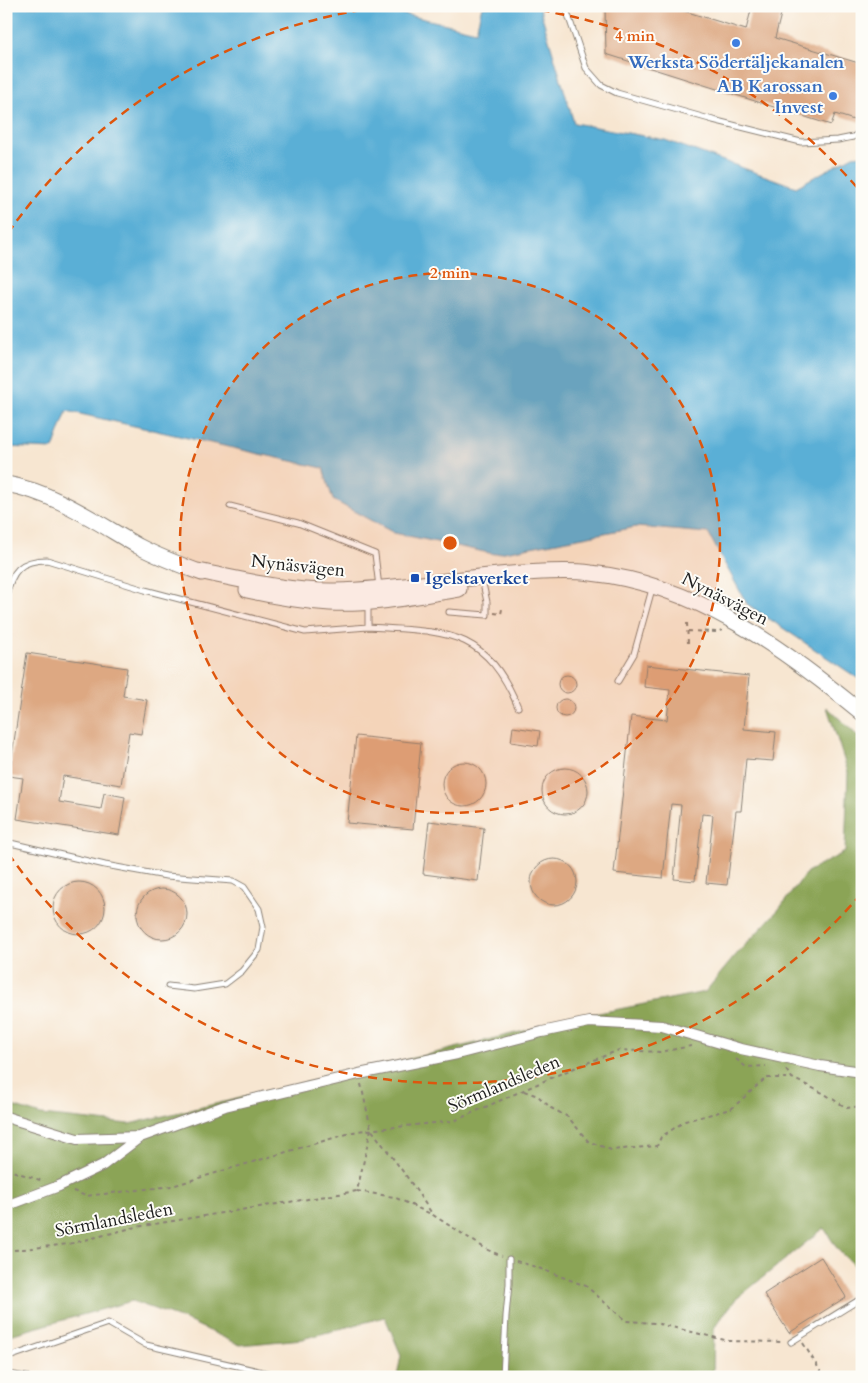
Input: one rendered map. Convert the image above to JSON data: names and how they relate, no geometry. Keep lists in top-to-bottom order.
{
  "streets": {
    "street": ["Nynäsvägen"],
    "path": ["Sörmlandsleden"]
  },
  "places": {
    "other": ["Werksta Södertäljekanalen", "AB Karossan Invest"],
    "transit": ["Igelstaverket"]
  },
  "rings": ["4 min", "2 min"]
}
